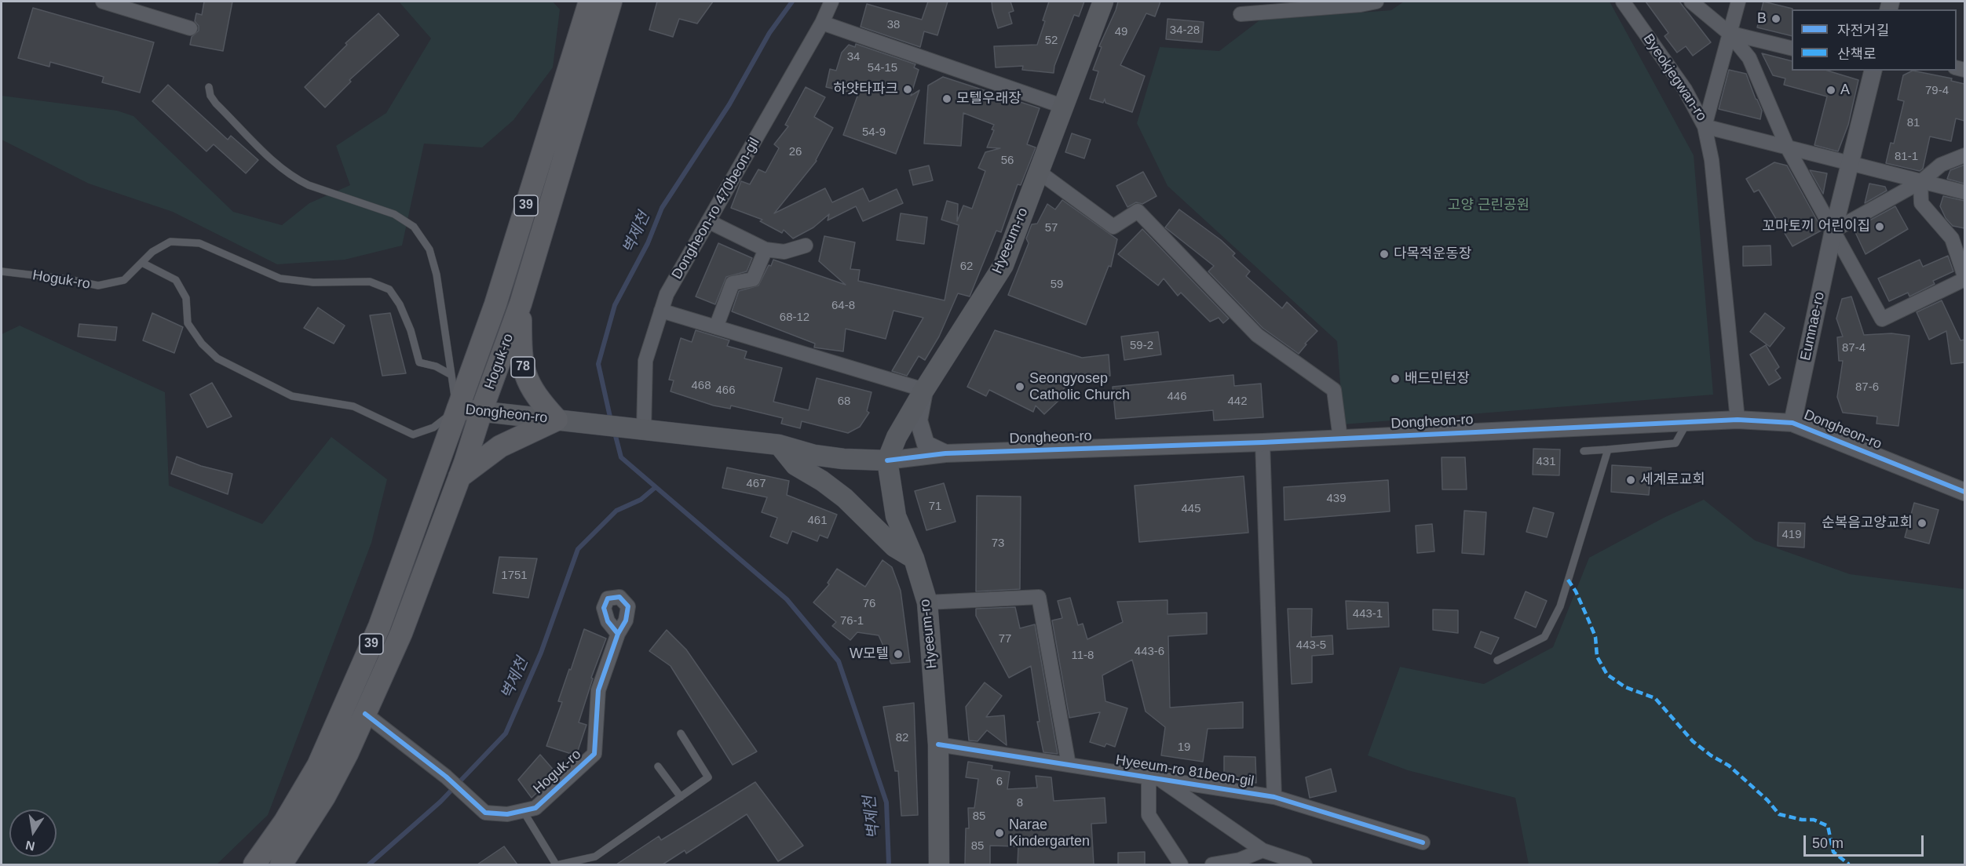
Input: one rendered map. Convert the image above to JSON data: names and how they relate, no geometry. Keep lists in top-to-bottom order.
{
  "streets": {
    "main road": [
      "39",
      "Hyeeum-ro",
      "Hoguk-ro",
      "78",
      "Dongheon-ro"
    ],
    "street": [
      "Byeokjegwan-ro",
      "Dongheon-ro 470beon-gil",
      "Eumnae-ro",
      "Hyeeum-ro 81beon-gil"
    ]
  },
  "crossings": [
    ["Dongheon-ro 470beon-gil", "Dongheon-ro"],
    ["Hyeeum-ro", "Dongheon-ro"],
    ["Hyeeum-ro", "Hyeeum-ro 81beon-gil"],
    ["Hoguk-ro", "78"],
    ["Hoguk-ro", "Dongheon-ro"],
    ["Eumnae-ro", "Dongheon-ro"],
    ["78", "Dongheon-ro"]
  ],
  "water": ["벽제천"],
  "parks": ["고양 근린공원"],
  "places": [
    "B",
    "하얏타파크",
    "A",
    "모텔우래장",
    "꼬마토끼 어린이집",
    "다목적운동장",
    "배드민턴장",
    "Seongyosep Catholic Church",
    "세계로교회",
    "순복음고양교회",
    "W모텔",
    "Narae Kindergarten"
  ],
  "house_numbers": [
    "38",
    "34-28",
    "49",
    "52",
    "34",
    "54-15",
    "79-4",
    "81",
    "54-9",
    "26",
    "81-1",
    "56",
    "57",
    "62",
    "59",
    "64-8",
    "68-12",
    "59-2",
    "87-4",
    "468",
    "87-6",
    "466",
    "446",
    "68",
    "442",
    "431",
    "467",
    "439",
    "71",
    "445",
    "461",
    "419",
    "73",
    "1751",
    "76",
    "443-1",
    "76-1",
    "77",
    "443-5",
    "443-6",
    "11-8",
    "82",
    "19",
    "6",
    "8",
    "85",
    "85"
  ],
  "legend": ["자전거길", "산책로"],
  "scale_bar": "50 m",
  "north": "bottom"
}
